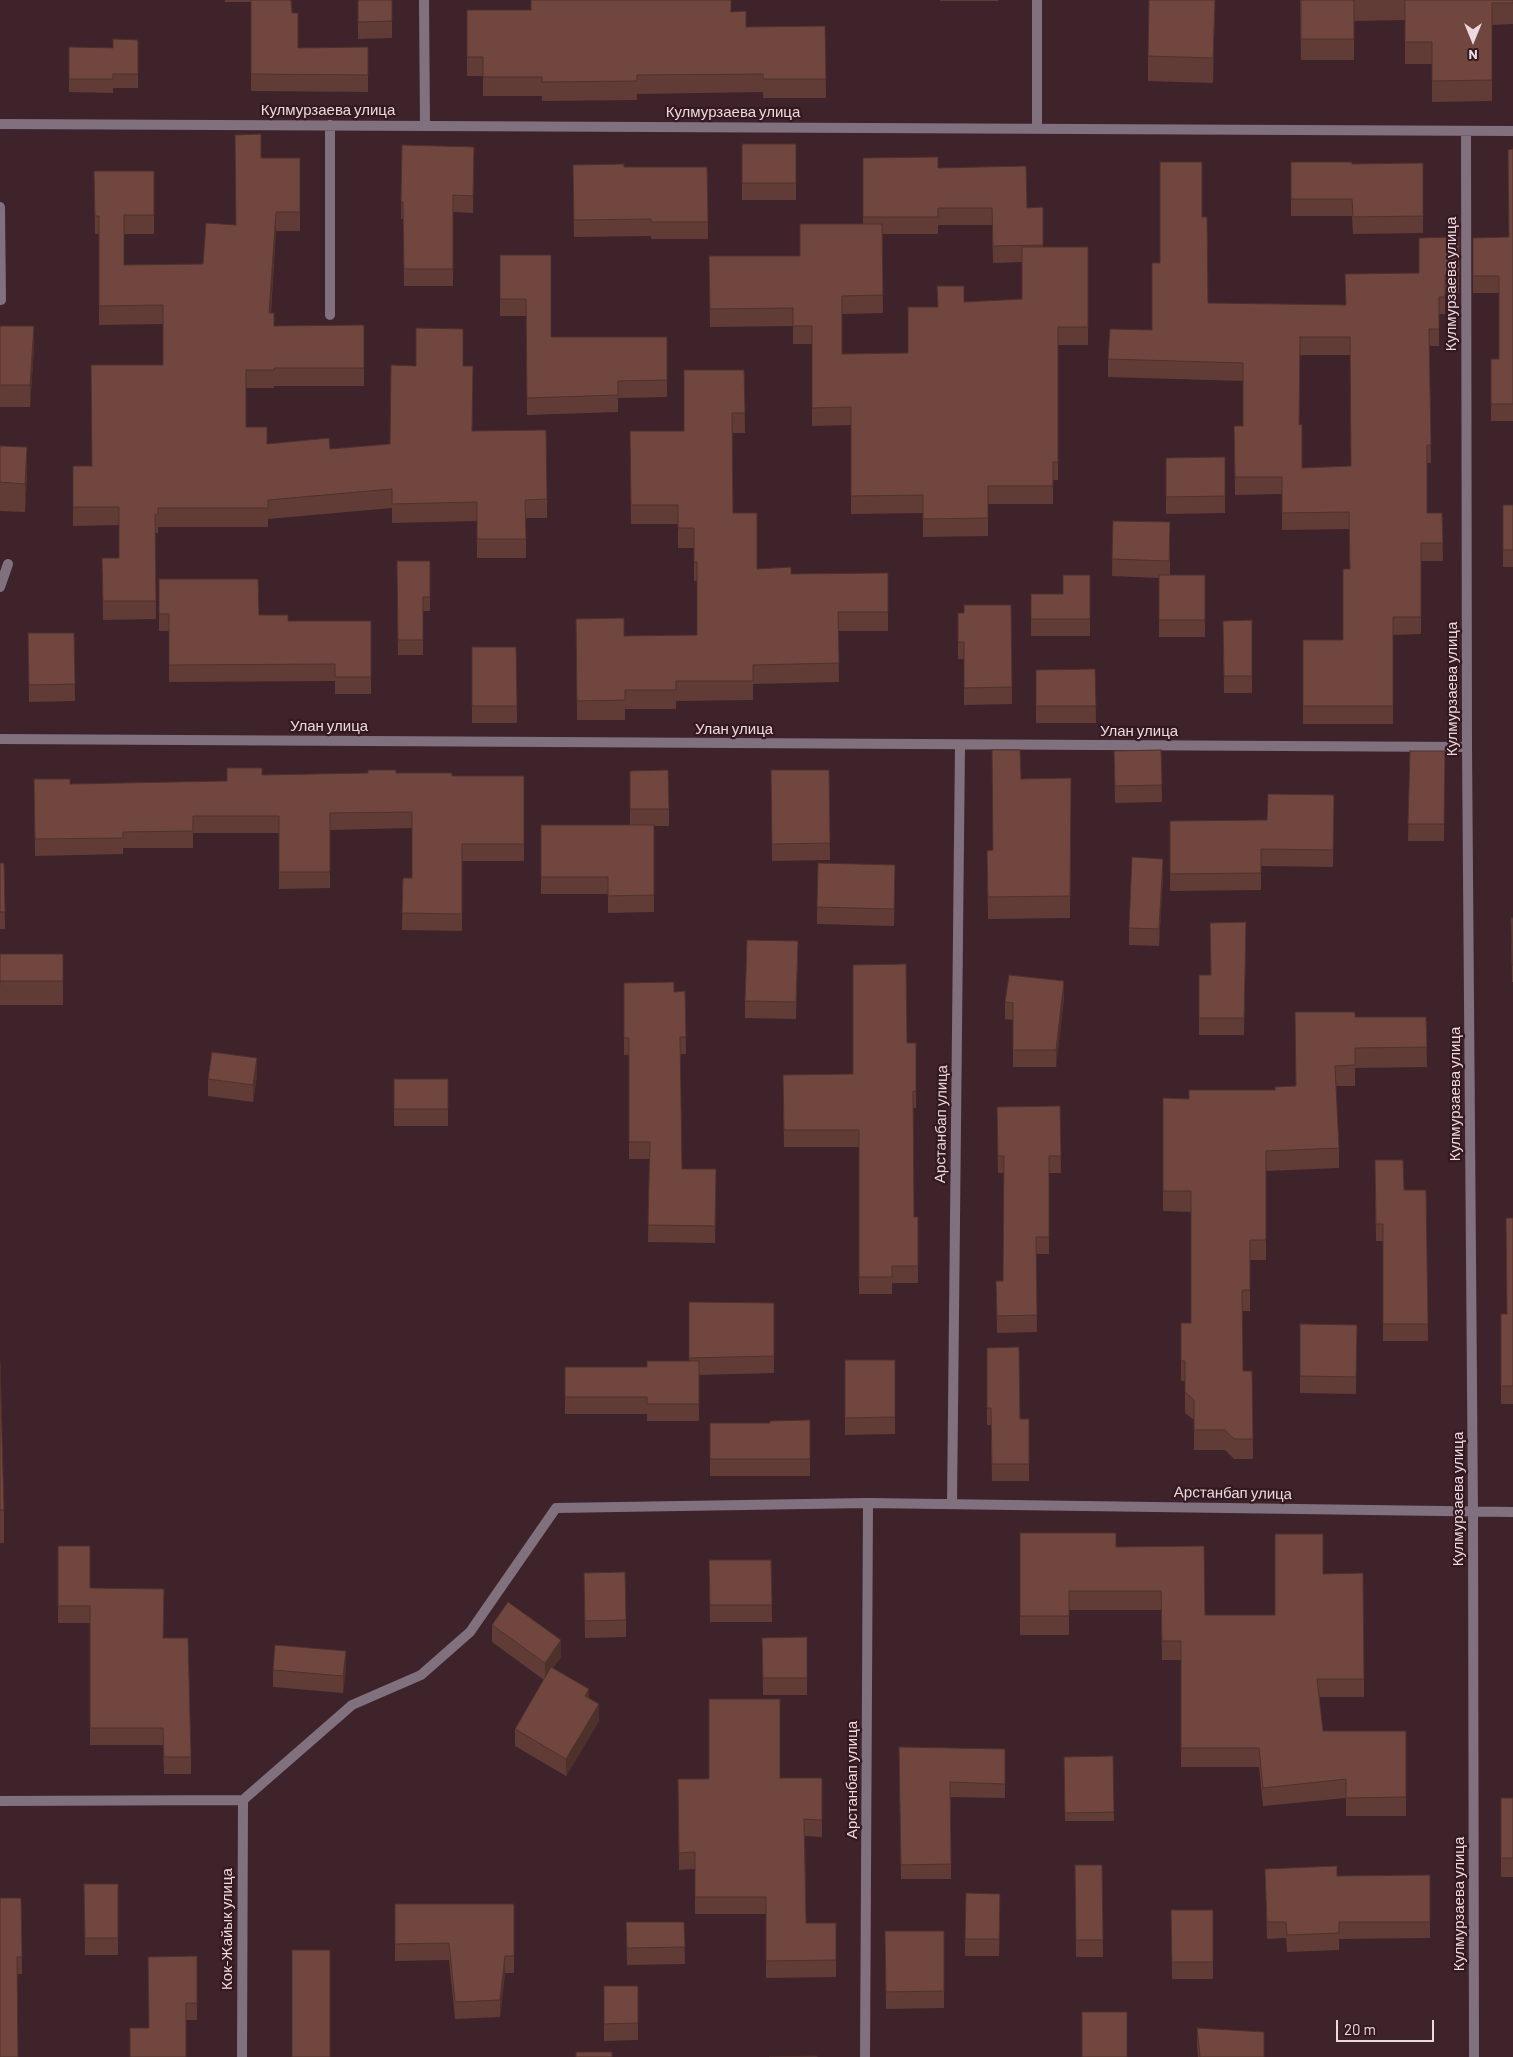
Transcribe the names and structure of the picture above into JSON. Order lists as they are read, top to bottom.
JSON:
{
  "streets": {
    "street": [
      "Кулмурзаева улица",
      "Улан улица",
      "Арстанбап улица",
      "Кок-Жайык улица"
    ]
  },
  "crossings": [
    ["Кулмурзаева улица", "Улан улица"],
    ["Кулмурзаева улица", "Арстанбап улица"],
    ["Улан улица", "Арстанбап улица"],
    ["Арстанбап улица", "Кок-Жайык улица"]
  ],
  "scale_bar": "20 m",
  "north": "bottom"
}
